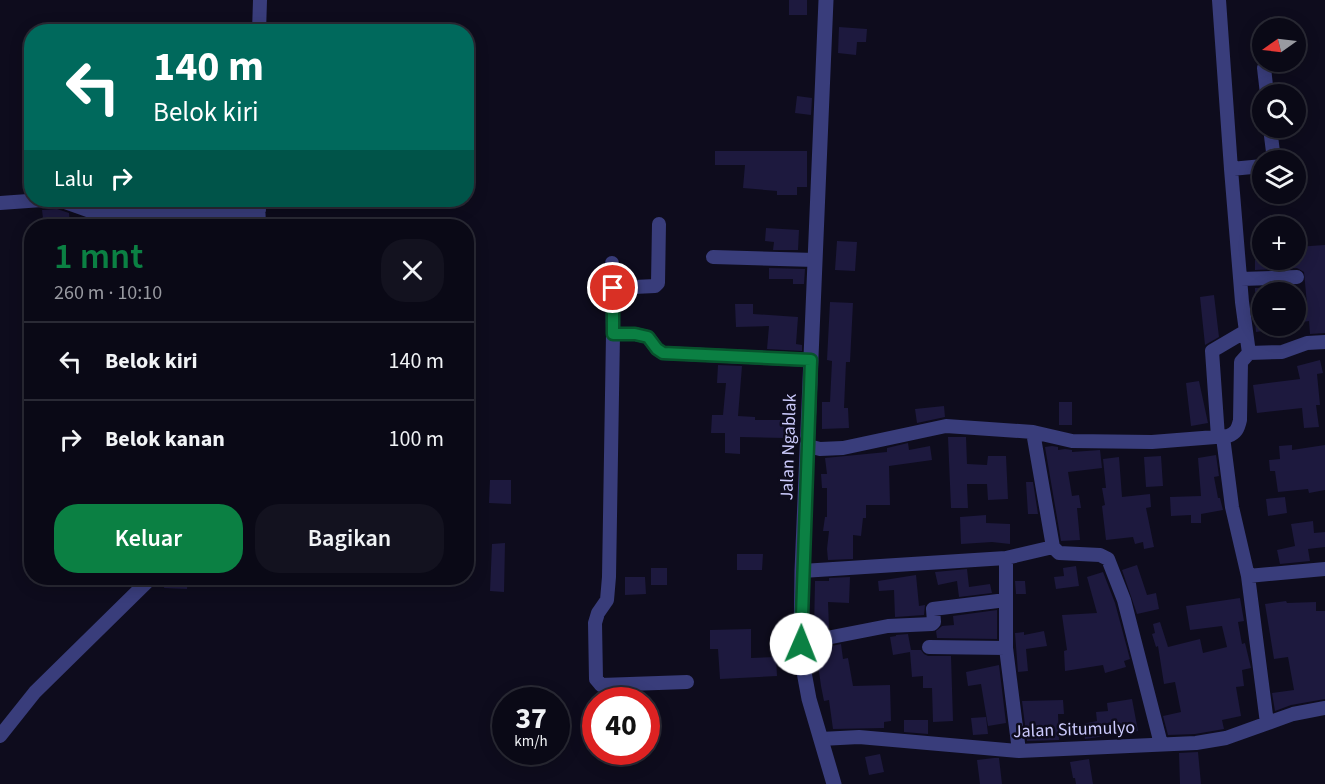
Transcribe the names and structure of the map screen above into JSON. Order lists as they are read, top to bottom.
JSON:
{
  "streets": {
    "street": ["Jalan Ngablak", "Jalan Situmulyo"]
  },
  "crossings": [
    ["Jalan Ngablak", "Jalan Situmulyo"]
  ],
  "north": "left",
  "page": {
    "map_buttons": ["+", "−"],
    "turn": ["140 m", "Belok kiri"],
    "then": "Lalu",
    "heading": ["1 mnt", "260 m · 10:10"],
    "list": [
      {
        "name": "Belok kiri",
        "value": "140 m"
      },
      {
        "name": "Belok kanan",
        "value": "100 m"
      }
    ],
    "buttons": ["Keluar", "Bagikan"],
    "speed": "37 km/h",
    "limit": "40"
  }
}
